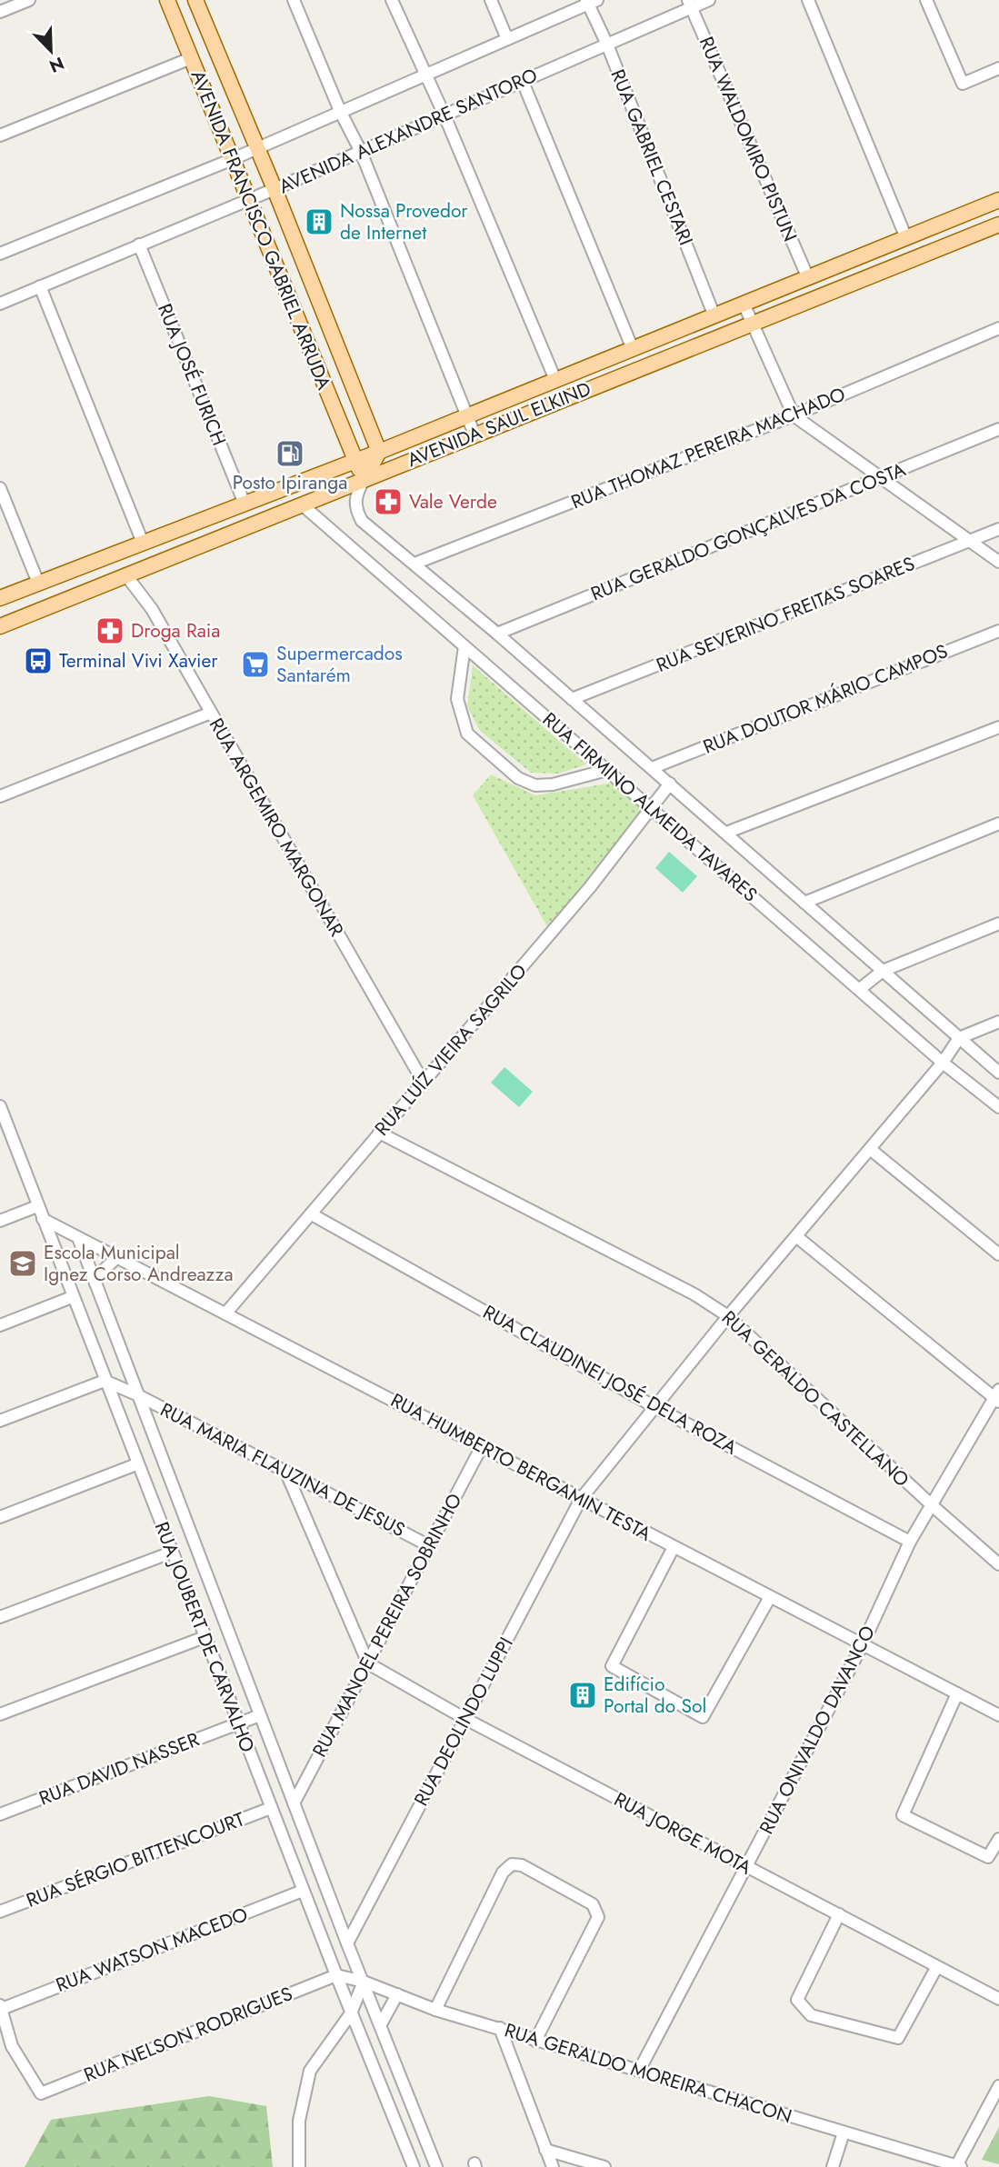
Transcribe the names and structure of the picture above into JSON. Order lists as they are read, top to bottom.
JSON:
{
  "streets": {
    "main road": ["AVENIDA FRANCISCO GABRIEL ARRUDA", "AVENIDA SAUL ELKIND"],
    "street": [
      "AVENIDA ALEXANDRE SANTORO",
      "RUA WALDOMIRO PISTUN",
      "RUA GABRIEL CESTARI",
      "RUA JOSÉ FURICH",
      "RUA THOMAZ PEREIRA MACHADO",
      "RUA GERALDO GONÇALVES DA COSTA",
      "RUA SEVERINO FREITAS SOARES",
      "RUA DOUTOR MÁRIO CAMPOS",
      "RUA FIRMINO ALMEIDA TAVARES",
      "RUA ARGEMIRO MARGONAR",
      "RUA LUÍZ VIEIRA SAGRILO",
      "RUA CLAUDINEI JOSÉ DELA ROZA",
      "RUA GERALDO CASTELLANO",
      "RUA HUMBERTO BERGAMIN TESTA",
      "RUA MARIA FLAUZINA DE JESUS",
      "RUA MANOEL PEREIRA SOBRINHO",
      "RUA JOUBERT DE CARVALHO",
      "RUA DEOLINDO LUPPI",
      "RUA ONIVALDO DAVANCO",
      "RUA DAVID NASSER",
      "RUA JORGE MOTA",
      "RUA SÉRGIO BITTENCOURT",
      "RUA WATSON MACEDO",
      "RUA NELSON RODRIGUES",
      "RUA GERALDO MOREIRA CHACON"
    ]
  },
  "crossings": [
    ["AVENIDA ALEXANDRE SANTORO", "RUA WALDOMIRO PISTUN"],
    ["AVENIDA ALEXANDRE SANTORO", "RUA GABRIEL CESTARI"],
    ["AVENIDA ALEXANDRE SANTORO", "AVENIDA FRANCISCO GABRIEL ARRUDA"],
    ["AVENIDA ALEXANDRE SANTORO", "RUA JOSÉ FURICH"],
    ["RUA WALDOMIRO PISTUN", "AVENIDA SAUL ELKIND"],
    ["RUA GABRIEL CESTARI", "AVENIDA SAUL ELKIND"],
    ["AVENIDA FRANCISCO GABRIEL ARRUDA", "AVENIDA SAUL ELKIND"],
    ["AVENIDA FRANCISCO GABRIEL ARRUDA", "RUA FIRMINO ALMEIDA TAVARES"],
    ["RUA JOSÉ FURICH", "AVENIDA SAUL ELKIND"],
    ["AVENIDA SAUL ELKIND", "RUA FIRMINO ALMEIDA TAVARES"],
    ["AVENIDA SAUL ELKIND", "RUA ARGEMIRO MARGONAR"],
    ["RUA THOMAZ PEREIRA MACHADO", "RUA FIRMINO ALMEIDA TAVARES"],
    ["RUA GERALDO GONÇALVES DA COSTA", "RUA FIRMINO ALMEIDA TAVARES"],
    ["RUA SEVERINO FREITAS SOARES", "RUA FIRMINO ALMEIDA TAVARES"],
    ["RUA DOUTOR MÁRIO CAMPOS", "RUA FIRMINO ALMEIDA TAVARES"],
    ["RUA FIRMINO ALMEIDA TAVARES", "RUA LUÍZ VIEIRA SAGRILO"],
    ["RUA FIRMINO ALMEIDA TAVARES", "RUA DEOLINDO LUPPI"],
    ["RUA ARGEMIRO MARGONAR", "RUA LUÍZ VIEIRA SAGRILO"],
    ["RUA LUÍZ VIEIRA SAGRILO", "RUA CLAUDINEI JOSÉ DELA ROZA"],
    ["RUA LUÍZ VIEIRA SAGRILO", "RUA GERALDO CASTELLANO"],
    ["RUA LUÍZ VIEIRA SAGRILO", "RUA HUMBERTO BERGAMIN TESTA"],
    ["RUA CLAUDINEI JOSÉ DELA ROZA", "RUA DEOLINDO LUPPI"],
    ["RUA CLAUDINEI JOSÉ DELA ROZA", "RUA ONIVALDO DAVANCO"],
    ["RUA GERALDO CASTELLANO", "RUA DEOLINDO LUPPI"],
    ["RUA GERALDO CASTELLANO", "RUA ONIVALDO DAVANCO"],
    ["RUA HUMBERTO BERGAMIN TESTA", "RUA MANOEL PEREIRA SOBRINHO"],
    ["RUA HUMBERTO BERGAMIN TESTA", "RUA JOUBERT DE CARVALHO"],
    ["RUA HUMBERTO BERGAMIN TESTA", "RUA DEOLINDO LUPPI"],
    ["RUA HUMBERTO BERGAMIN TESTA", "RUA ONIVALDO DAVANCO"],
    ["RUA MARIA FLAUZINA DE JESUS", "RUA MANOEL PEREIRA SOBRINHO"],
    ["RUA MARIA FLAUZINA DE JESUS", "RUA JOUBERT DE CARVALHO"],
    ["RUA MANOEL PEREIRA SOBRINHO", "RUA JOUBERT DE CARVALHO"],
    ["RUA MANOEL PEREIRA SOBRINHO", "RUA JORGE MOTA"],
    ["RUA JOUBERT DE CARVALHO", "RUA DEOLINDO LUPPI"],
    ["RUA JOUBERT DE CARVALHO", "RUA DAVID NASSER"],
    ["RUA JOUBERT DE CARVALHO", "RUA SÉRGIO BITTENCOURT"],
    ["RUA JOUBERT DE CARVALHO", "RUA WATSON MACEDO"],
    ["RUA JOUBERT DE CARVALHO", "RUA NELSON RODRIGUES"],
    ["RUA JOUBERT DE CARVALHO", "RUA GERALDO MOREIRA CHACON"],
    ["RUA DEOLINDO LUPPI", "RUA JORGE MOTA"],
    ["RUA ONIVALDO DAVANCO", "RUA JORGE MOTA"],
    ["RUA ONIVALDO DAVANCO", "RUA GERALDO MOREIRA CHACON"],
    ["RUA NELSON RODRIGUES", "RUA GERALDO MOREIRA CHACON"]
  ],
  "places": {
    "building": ["Nossa Provedor de Internet", "Edifício Portal do Sol"],
    "fuel station": ["Posto Ipiranga"],
    "pharmacy": ["Vale Verde", "Droga Raia"],
    "bus stop": ["Terminal Vivi Xavier"],
    "supermarket": ["Supermercados Santarém"],
    "school or university": ["Escola Municipal Ignez Corso Andreazza"]
  },
  "north": "bottom right"
}
